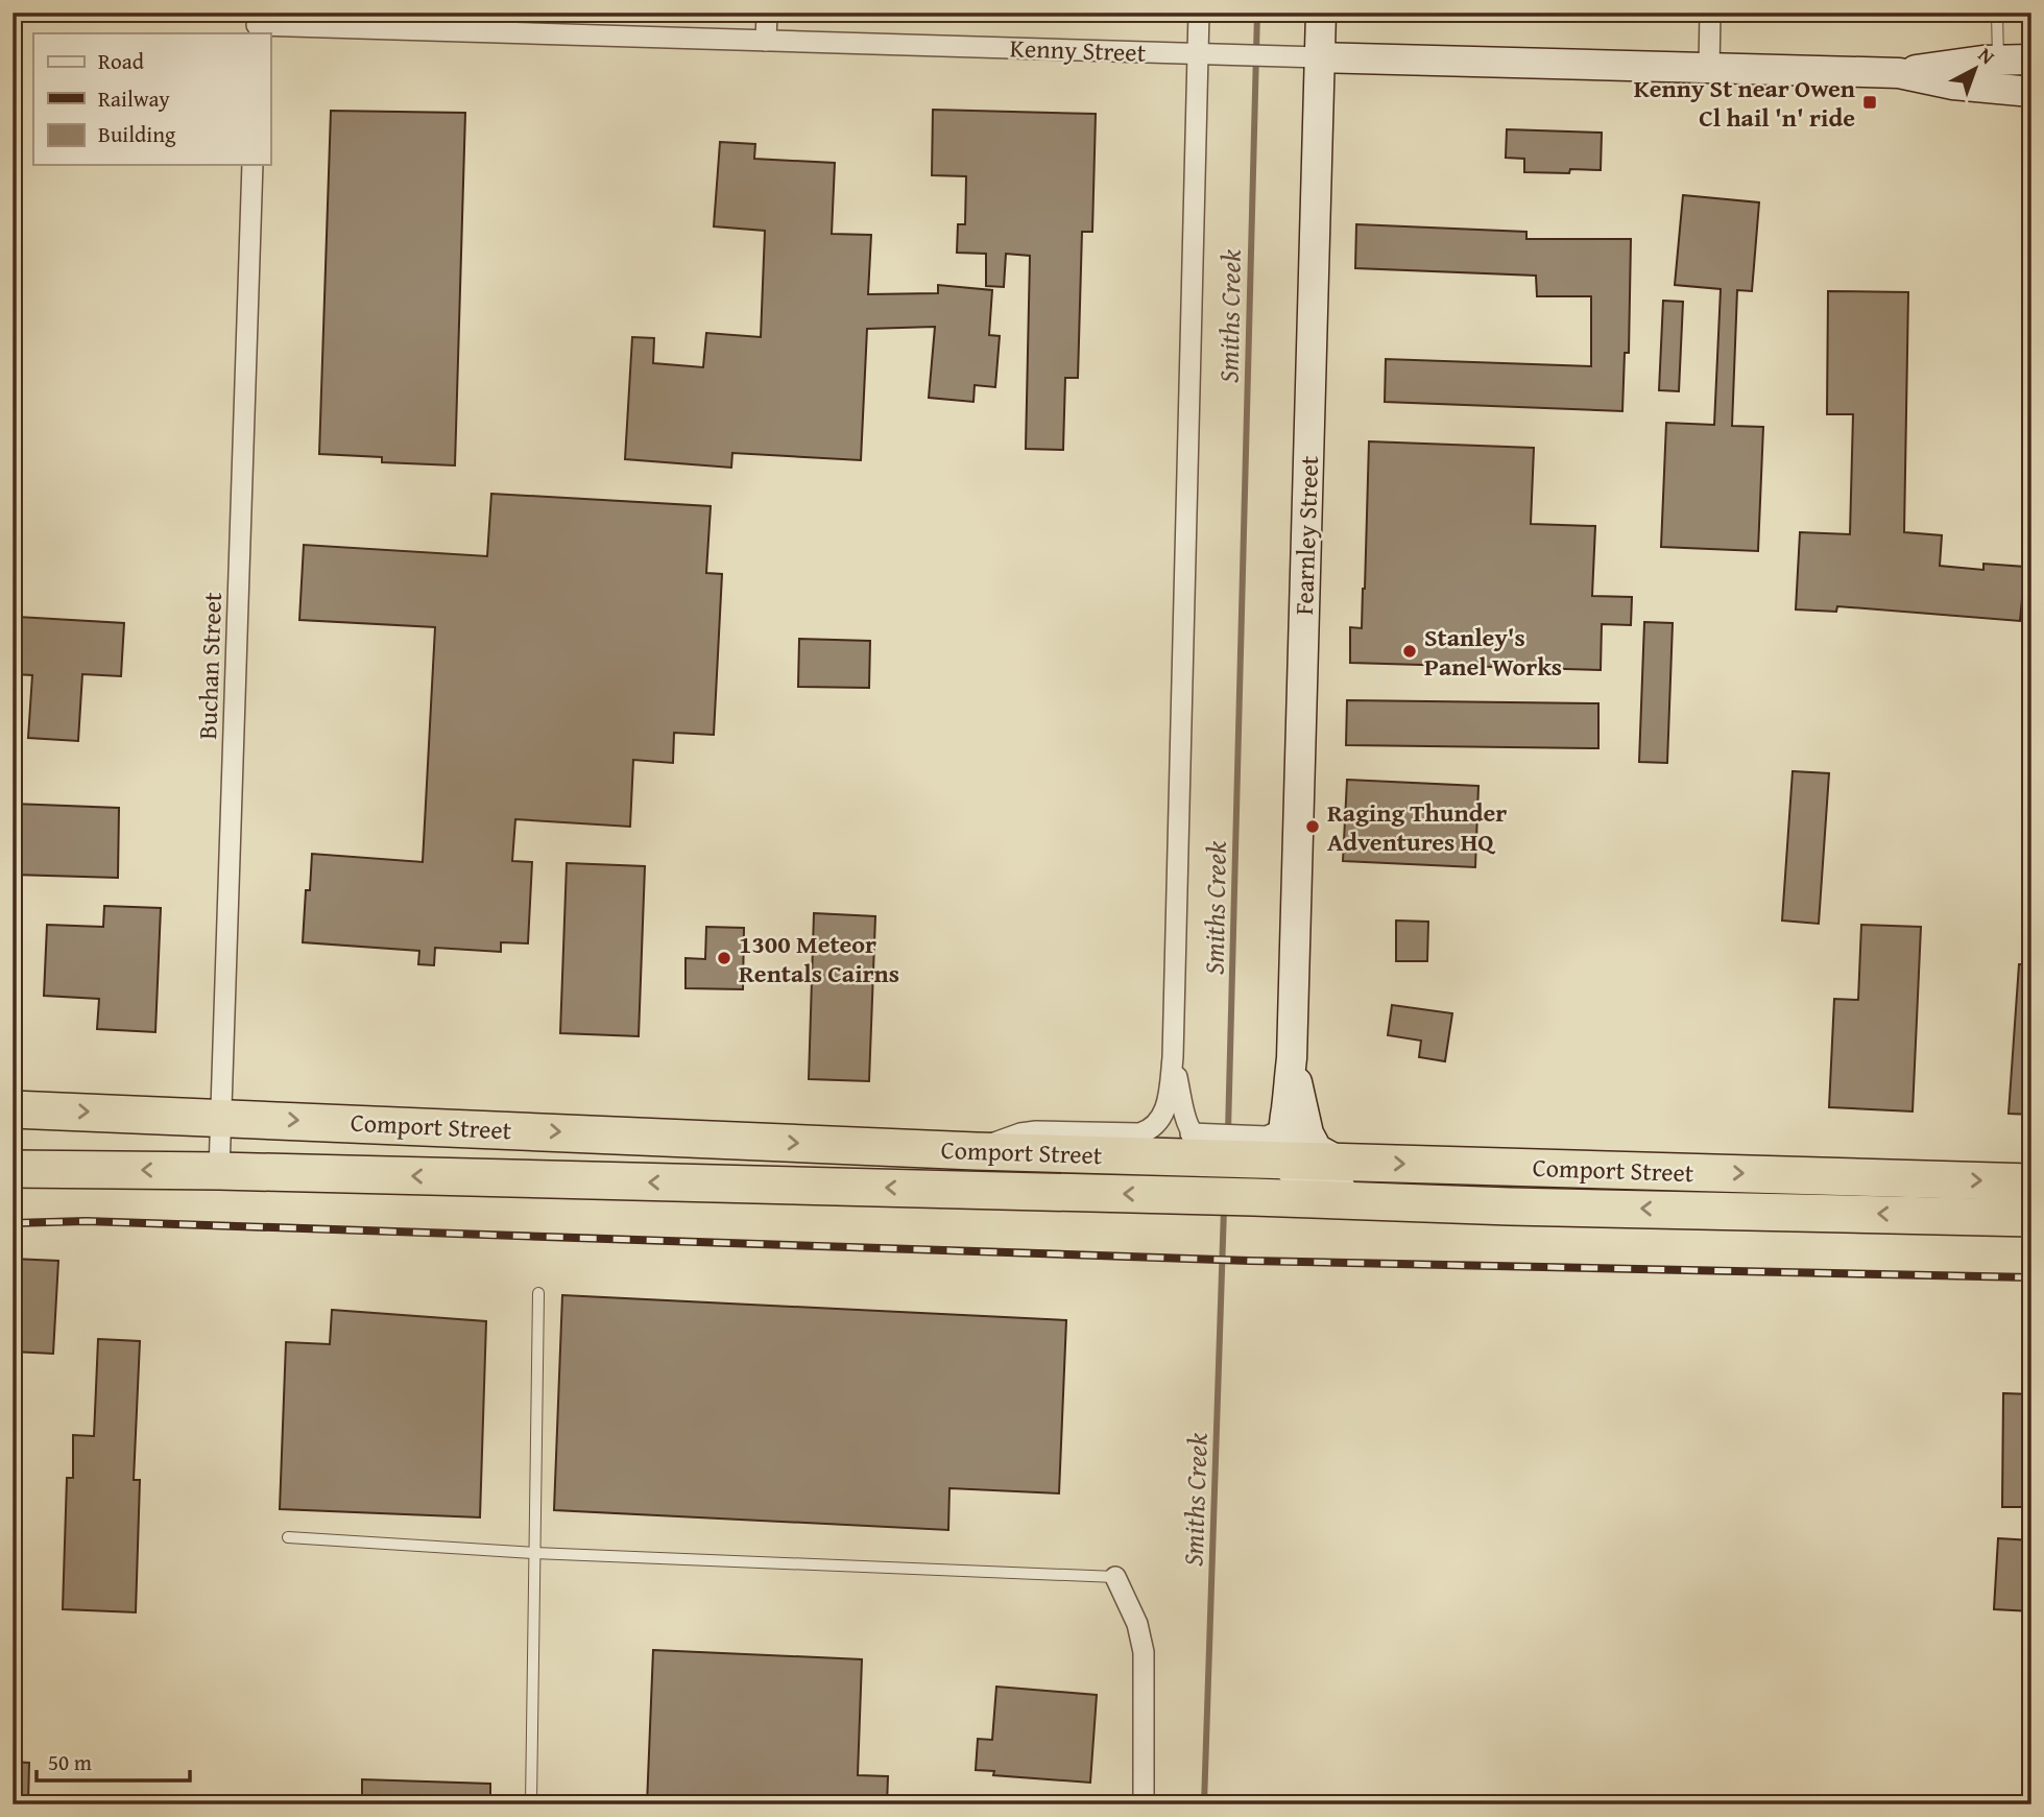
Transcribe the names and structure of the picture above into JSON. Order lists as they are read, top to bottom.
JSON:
{
  "streets": {
    "highway": ["Comport Street"],
    "street": ["Kenny Street", "Fearnley Street", "Buchan Street"]
  },
  "crossings": [
    ["Kenny Street", "Fearnley Street"],
    ["Fearnley Street", "Comport Street"],
    ["Buchan Street", "Comport Street"]
  ],
  "water": ["Smiths Creek"],
  "places": {
    "transit": ["Kenny St near Owen Cl hail 'n' ride"],
    "other": ["Stanley's Panel Works", "Raging Thunder Adventures HQ", "1300 Meteor Rentals Cairns"]
  },
  "legend": ["Road", "Railway", "Building"],
  "scale_bar": "50 m",
  "north": "top right"
}
